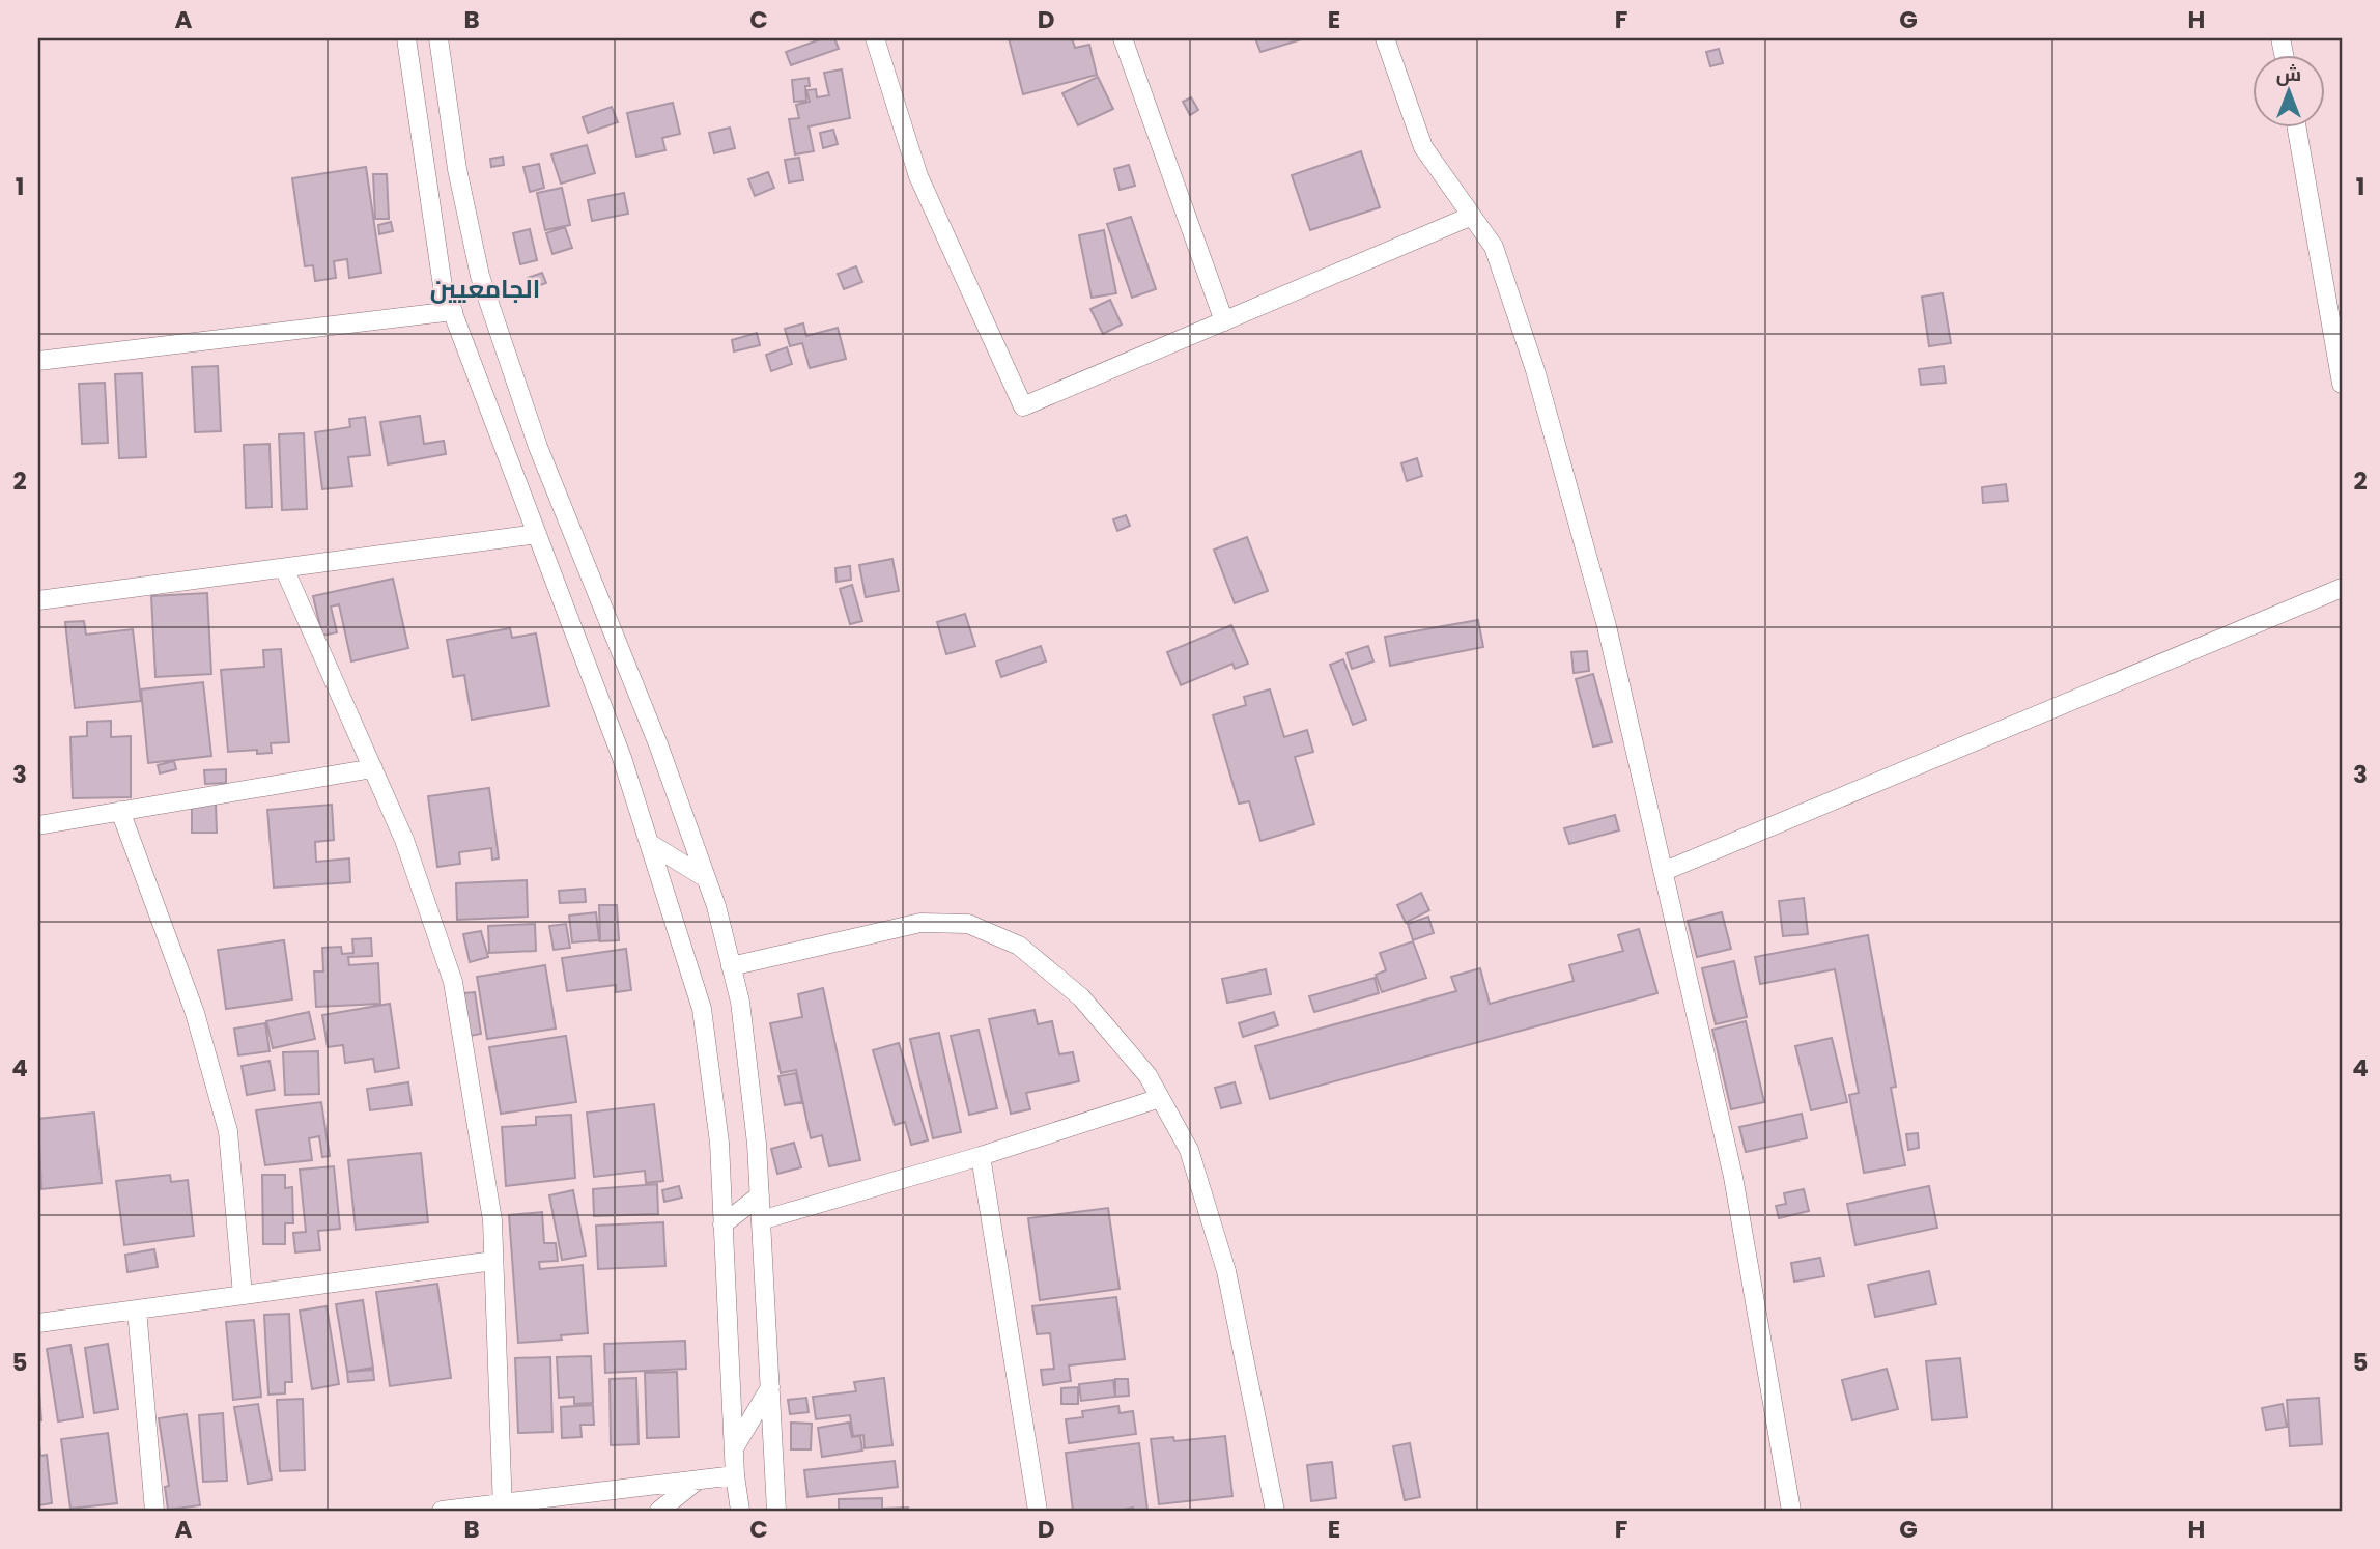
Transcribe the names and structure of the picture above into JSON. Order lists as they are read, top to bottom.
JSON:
{
  "districts": ["الجامعيين"],
  "north": "top",
  "grid": {
    "columns": [
      "A",
      "B",
      "C",
      "D",
      "E",
      "F",
      "G",
      "H"
    ],
    "rows": [
      "1",
      "2",
      "3",
      "4",
      "5"
    ]
  }
}
